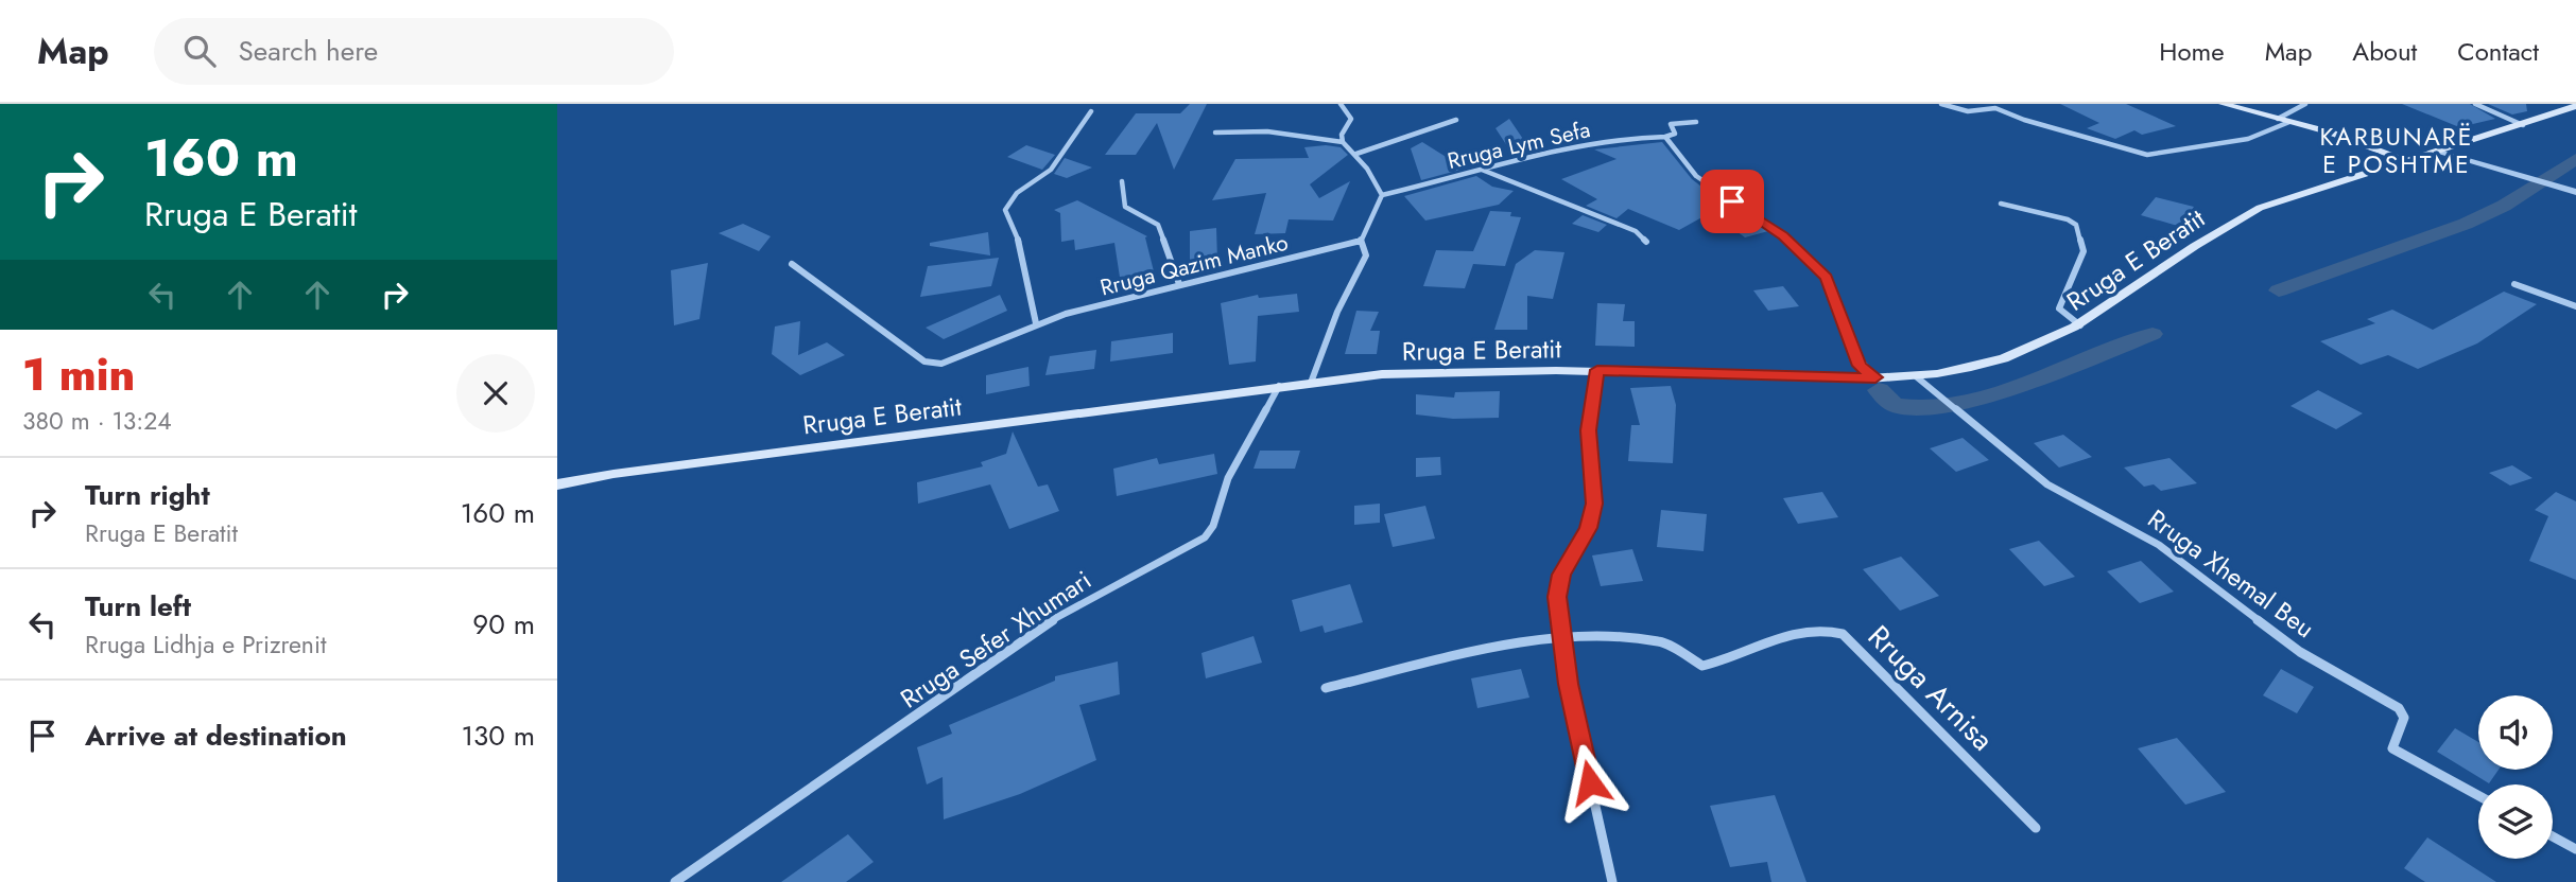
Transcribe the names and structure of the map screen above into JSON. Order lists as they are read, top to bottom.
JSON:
{
  "streets": {
    "main road": ["Rruga E Beratit"],
    "street": [
      "Rruga Lym Sefa",
      "Rruga Qazim Manko",
      "Rruga Xhemal Beu",
      "Rruga Sefer Xhumari",
      "Rruga Arnisa"
    ]
  },
  "crossings": [
    ["Rruga E Beratit", "Rruga Xhemal Beu"],
    ["Rruga E Beratit", "Rruga Sefer Xhumari"]
  ],
  "districts": ["KARBUNARË E POSHTME"],
  "page": {
    "header": "Map",
    "search": "Search here",
    "nav": [
      "Home",
      "Map",
      "About",
      "Contact"
    ],
    "turn": ["160 m", "Rruga E Beratit"],
    "heading": ["1 min", "380 m · 13:24"],
    "list": [
      {
        "name": "Turn right",
        "note": "Rruga E Beratit",
        "value": "160 m"
      },
      {
        "name": "Turn left",
        "note": "Rruga Lidhja e Prizrenit",
        "value": "90 m"
      },
      {
        "name": "Arrive at destination",
        "value": "130 m"
      }
    ]
  }
}
